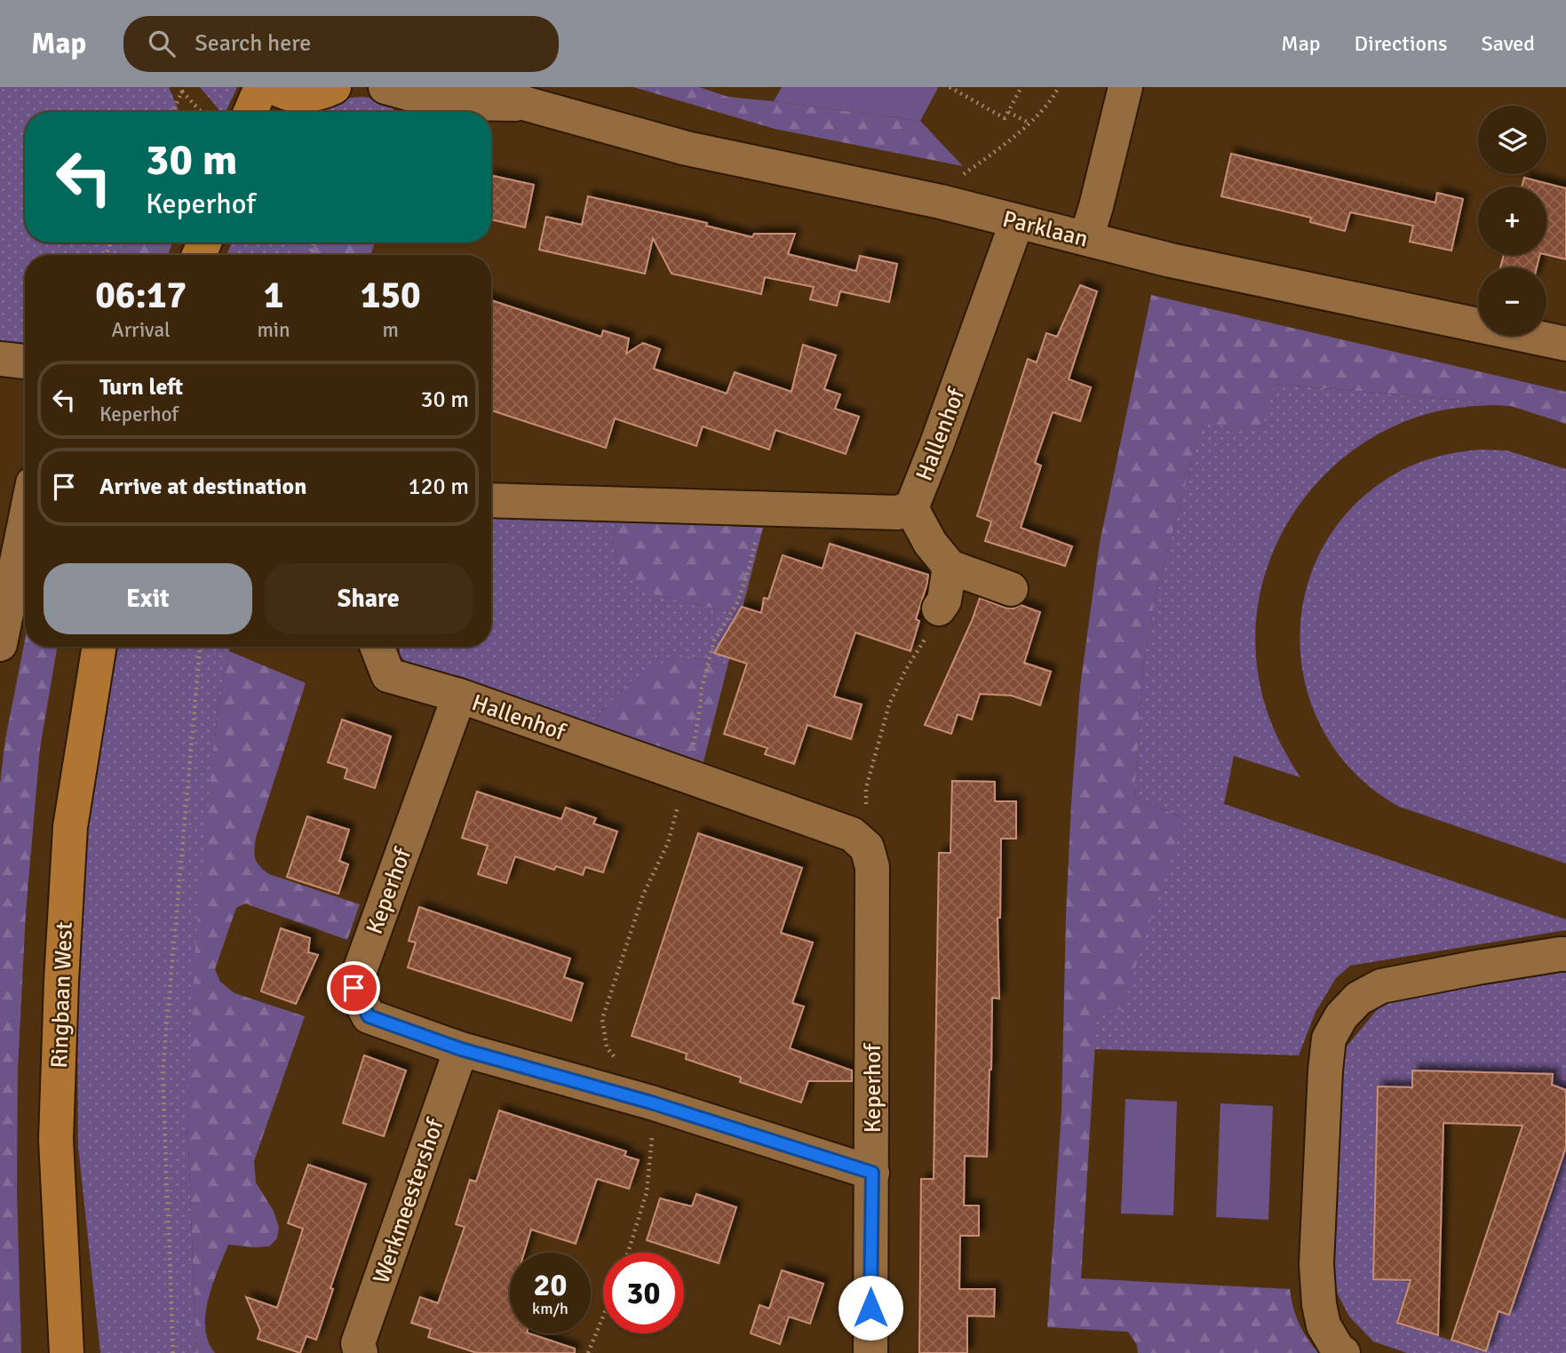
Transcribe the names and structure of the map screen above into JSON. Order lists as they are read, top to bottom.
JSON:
{
  "streets": {
    "main road": ["Ringbaan West"],
    "street": [
      "Parklaan",
      "Hallenhof",
      "Keperhof",
      "Werkmeestershof"
    ]
  },
  "crossings": [
    ["Parklaan", "Hallenhof"],
    ["Hallenhof", "Keperhof"],
    ["Keperhof", "Werkmeestershof"]
  ],
  "page": {
    "header": "Map",
    "search": "Search here",
    "nav": ["Map", "Directions", "Saved"],
    "map_buttons": ["+", "−"],
    "turn": ["30 m", "Keperhof"],
    "eta": [
      "06:17",
      "Arrival",
      "1",
      "min",
      "150",
      "m"
    ],
    "list": [
      {
        "name": "Turn left",
        "note": "Keperhof",
        "value": "30 m"
      },
      {
        "name": "Arrive at destination",
        "value": "120 m"
      }
    ],
    "buttons": ["Exit", "Share"],
    "speed": "20 km/h",
    "limit": "30"
  }
}
